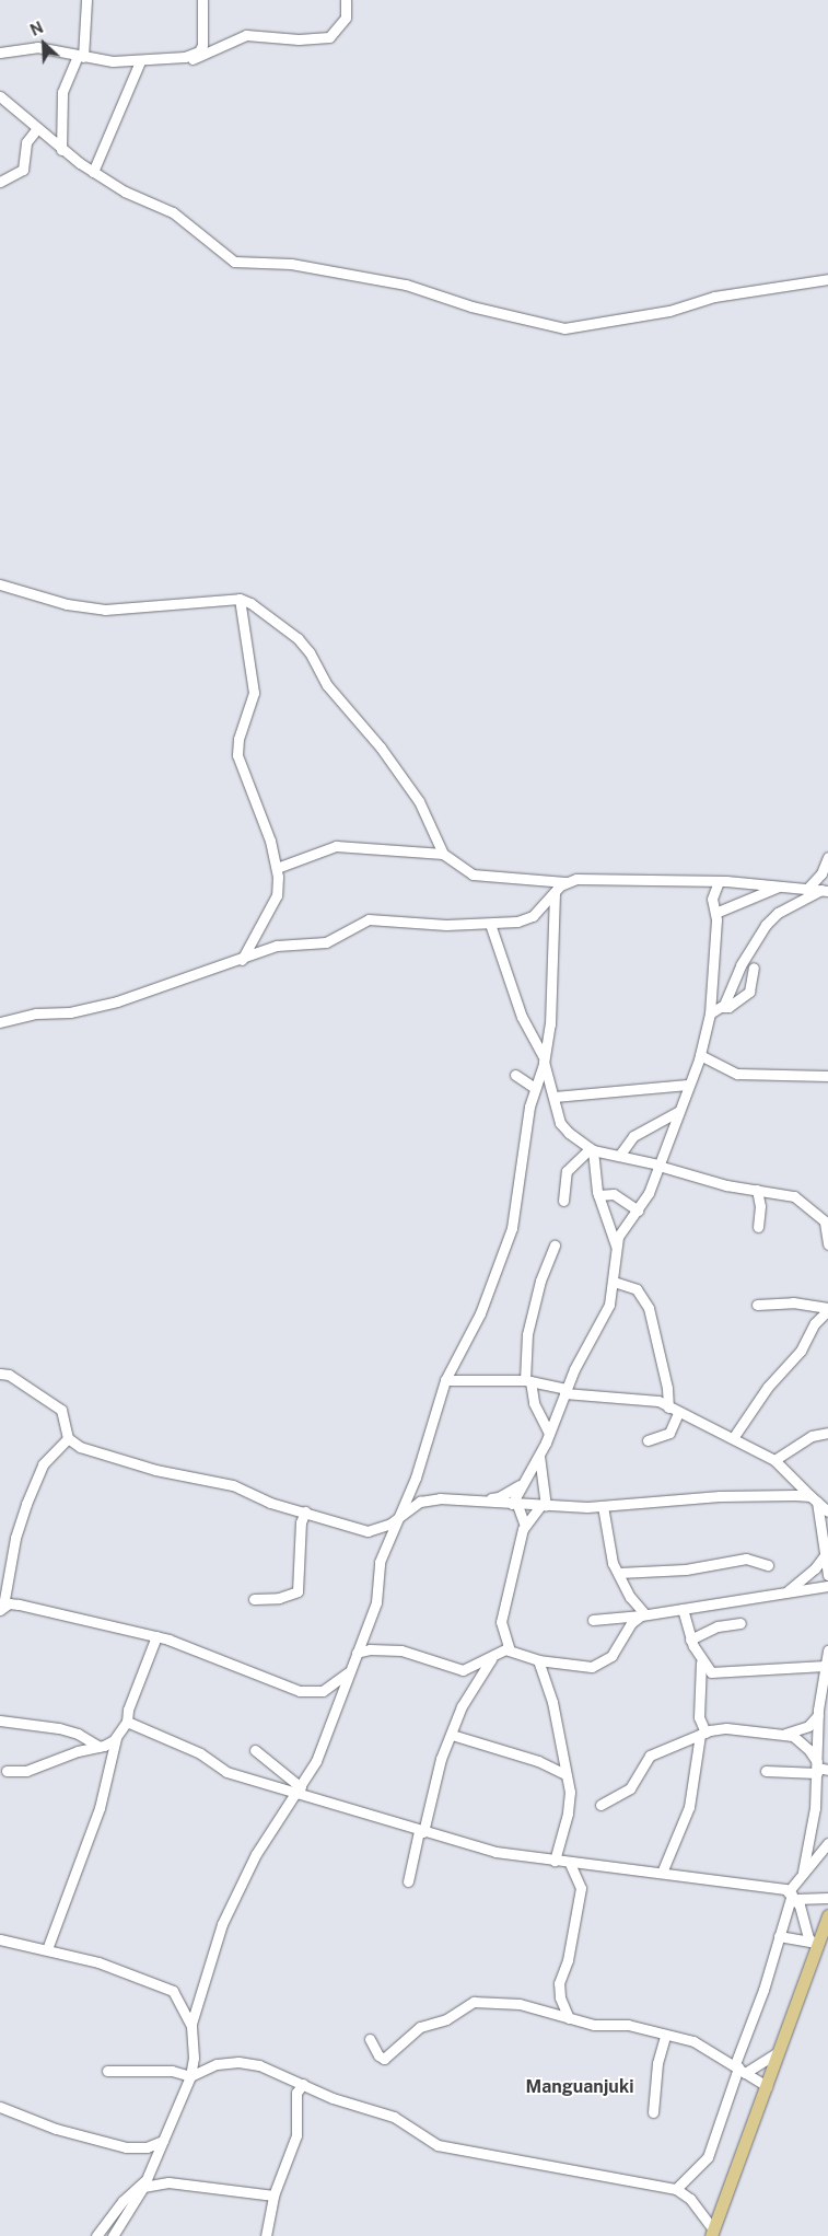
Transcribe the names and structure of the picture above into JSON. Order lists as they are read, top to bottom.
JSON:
{
  "districts": ["Manguanjuki"],
  "north": "top left"
}
